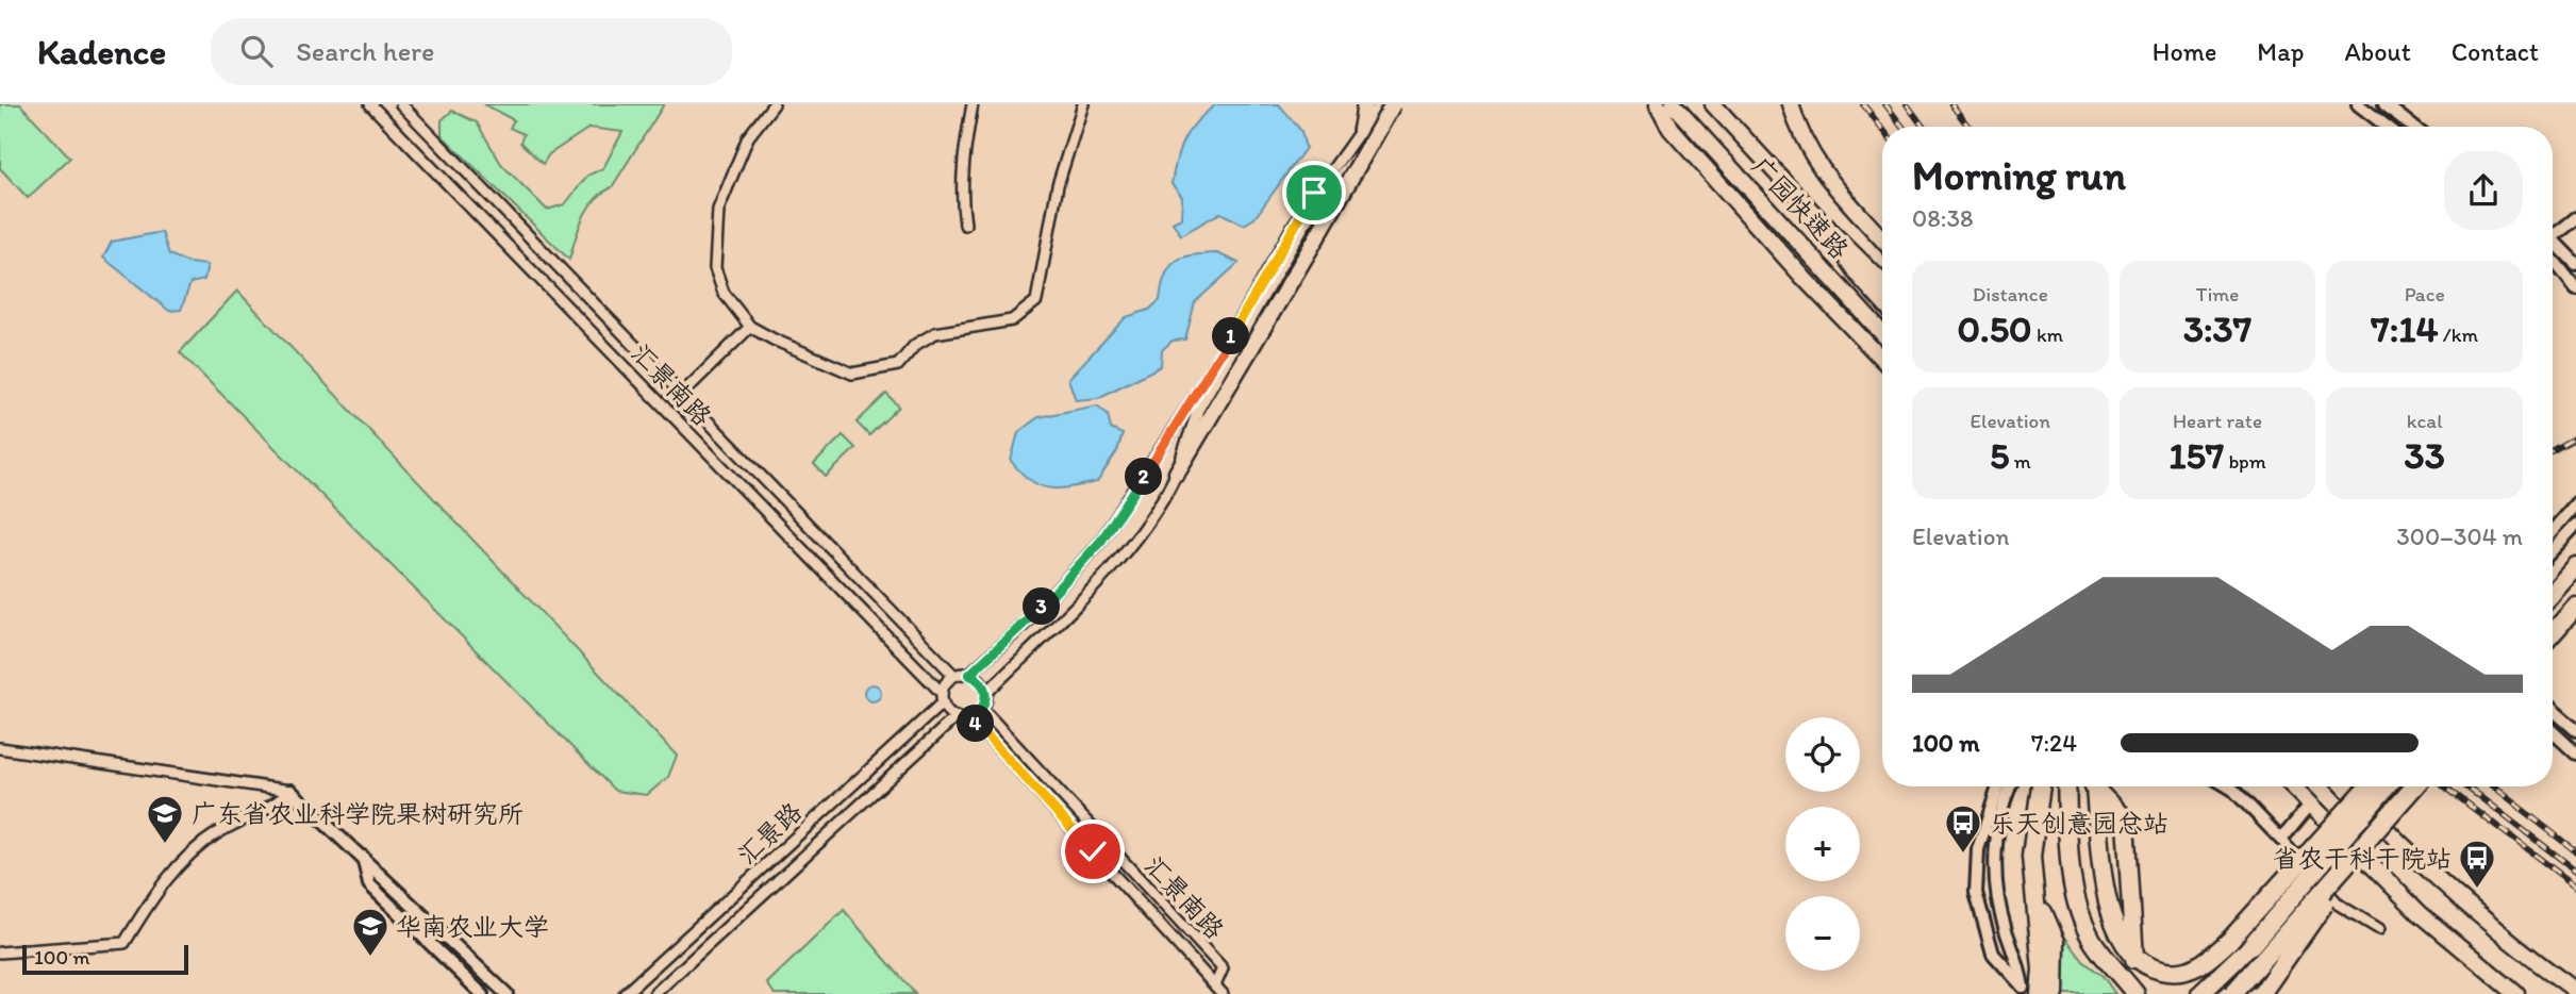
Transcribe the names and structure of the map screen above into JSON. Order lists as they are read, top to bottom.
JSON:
{
  "streets": {
    "highway": ["广园快速路"],
    "street": ["汇景南路", "汇景路"]
  },
  "crossings": [
    ["汇景南路", "汇景路"]
  ],
  "places": {
    "school or university": ["广东省农业科学院果树研究所", "华南农业大学"],
    "bus stop": ["乐天创意园总站", "省农干科干院站"]
  },
  "scale_bar": "100 m",
  "page": {
    "header": "Kadence",
    "search": "Search here",
    "nav": [
      "Home",
      "Map",
      "About",
      "Contact"
    ],
    "heading": ["Morning run", "08:38"],
    "stats": [
      ["Distance", "0.50 km"],
      ["Time", "3:37"],
      ["Pace", "7:14 /km"],
      ["Elevation", "5 m"],
      ["Heart rate", "157 bpm"],
      ["kcal", "33"]
    ],
    "pins": [
      "1",
      "2",
      "3",
      "4"
    ],
    "chart": ["Elevation", "300–304 m"],
    "list": [
      {
        "name": "100 m",
        "note": "7:24"
      }
    ],
    "map_buttons": ["+", "−"],
    "scale": "100 m"
  }
}
